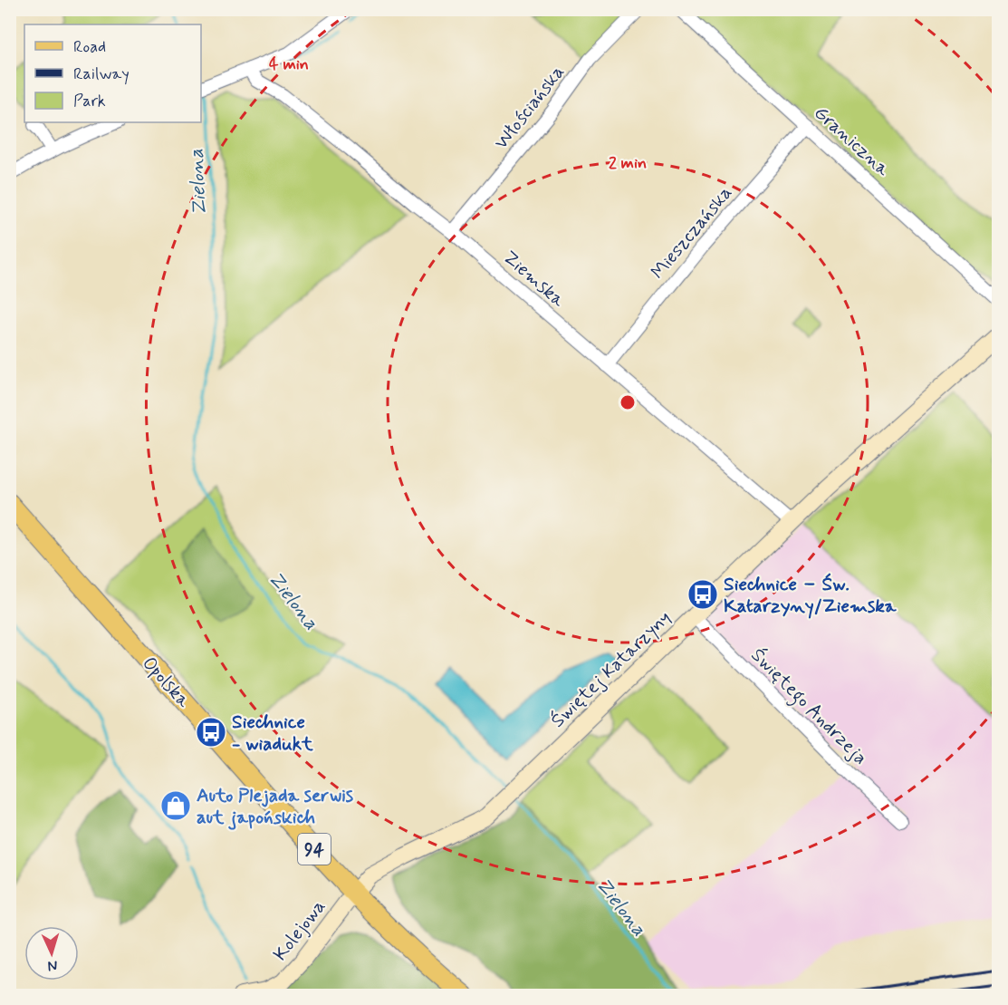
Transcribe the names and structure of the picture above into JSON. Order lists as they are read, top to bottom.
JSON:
{
  "streets": {
    "main road": ["Opolska", "94"],
    "street": [
      "Włościańska",
      "Graniczna",
      "Mieszczańska",
      "Ziemska",
      "Świętej Katarzyny",
      "Świętego Andrzeja",
      "Kolejowa"
    ]
  },
  "crossings": [
    ["Włościańska", "Ziemska"],
    ["Graniczna", "Mieszczańska"],
    ["Mieszczańska", "Ziemska"],
    ["Ziemska", "Świętej Katarzyny"],
    ["Świętej Katarzyny", "Opolska"],
    ["Świętej Katarzyny", "Świętego Andrzeja"],
    ["Świętej Katarzyny", "Kolejowa"],
    ["Opolska", "Kolejowa"]
  ],
  "water": ["Zielona"],
  "places": {
    "bus stop": ["Siechnice – Św. Katarzyny/Ziemska", "Siechnice - wiadukt"],
    "shop": ["Auto Plejada serwis aut japońskich"]
  },
  "legend": ["Road", "Railway", "Park"],
  "north": "bottom",
  "rings": ["4 min", "2 min"]
}
